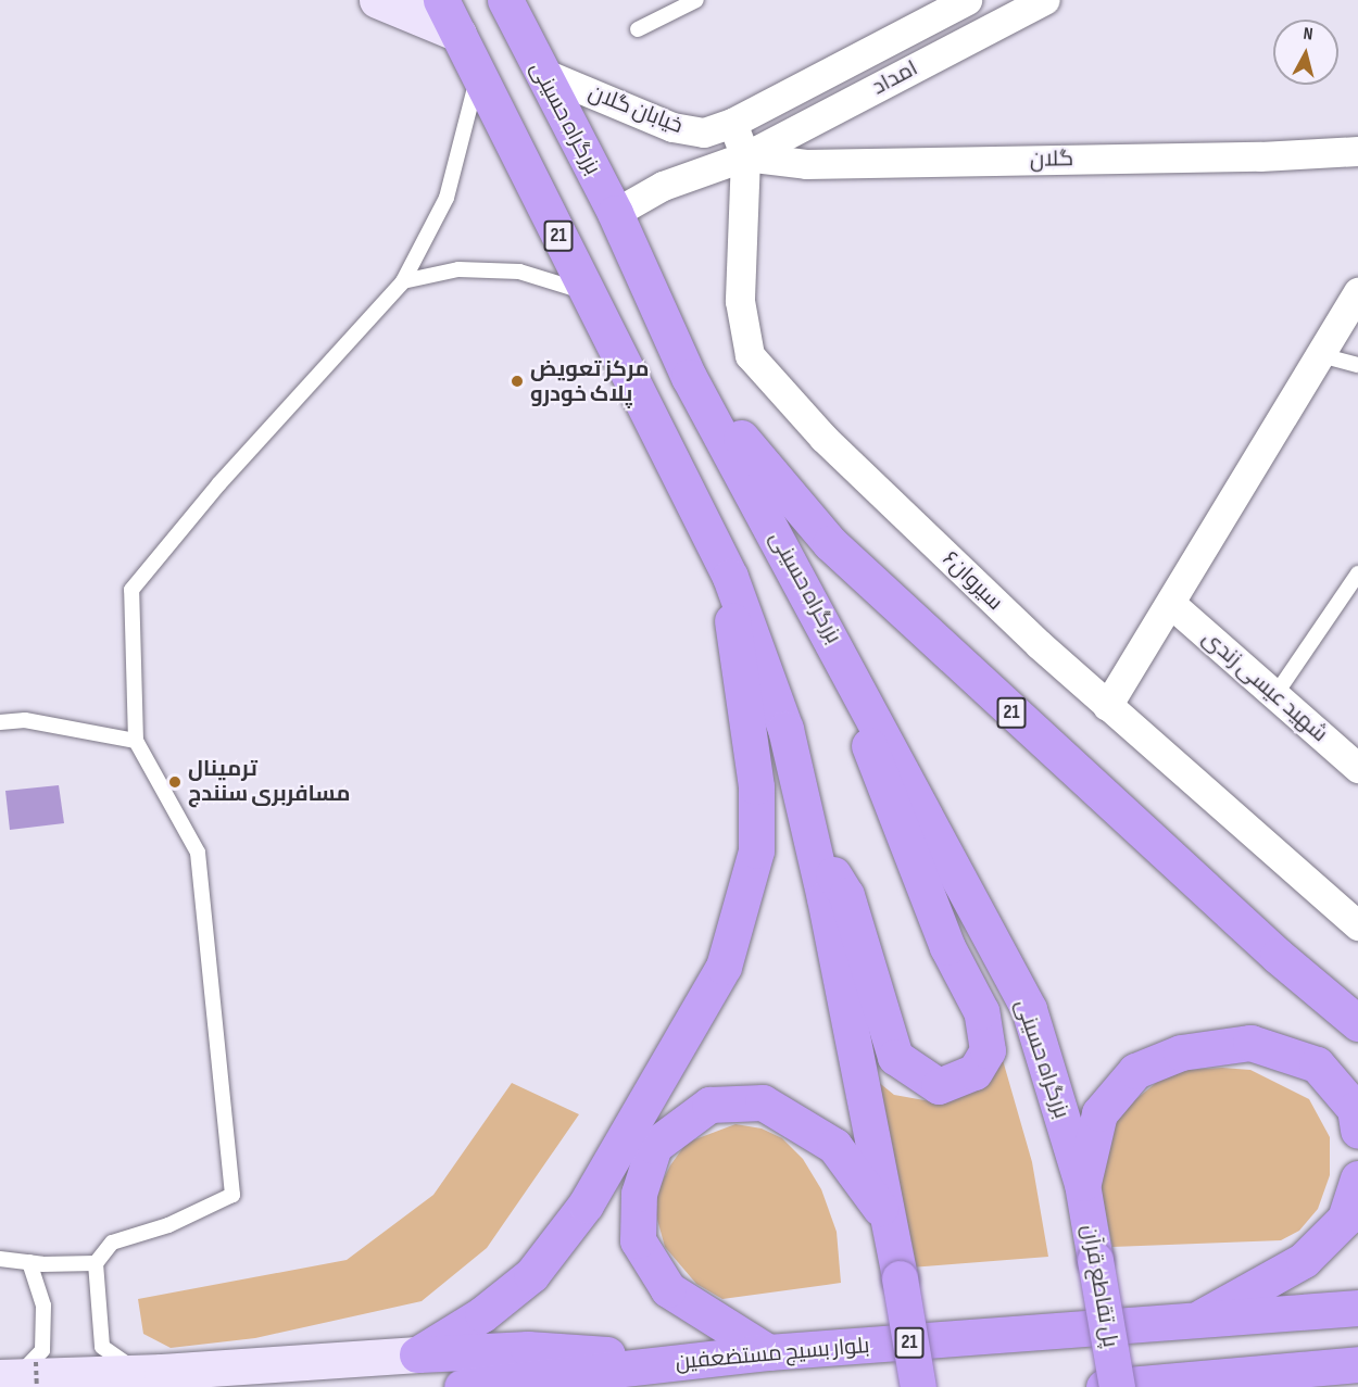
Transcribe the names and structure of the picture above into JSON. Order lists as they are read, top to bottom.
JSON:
{
  "streets": {
    "highway": [
      "بزرگراه حسینی",
      "21",
      "پل تقاطع قرآن",
      "بلوار بسیج مستضعفین"
    ],
    "street": [
      "امداد",
      "خیابان گلان",
      "گلان",
      "سیروان۶",
      "شهید عیسی زندی"
    ]
  },
  "crossings": [
    ["امداد", "خیابان گلان"],
    ["امداد", "گلان"],
    ["امداد", "سیروان۶"],
    ["خیابان گلان", "بزرگراه حسینی"],
    ["بزرگراه حسینی", "21"],
    ["بزرگراه حسینی", "پل تقاطع قرآن"],
    ["گلان", "سیروان۶"]
  ],
  "places": ["مرکز تعویض پلاک خودرو", "ترمینال مسافربری سنندج"],
  "north": "top"
}
